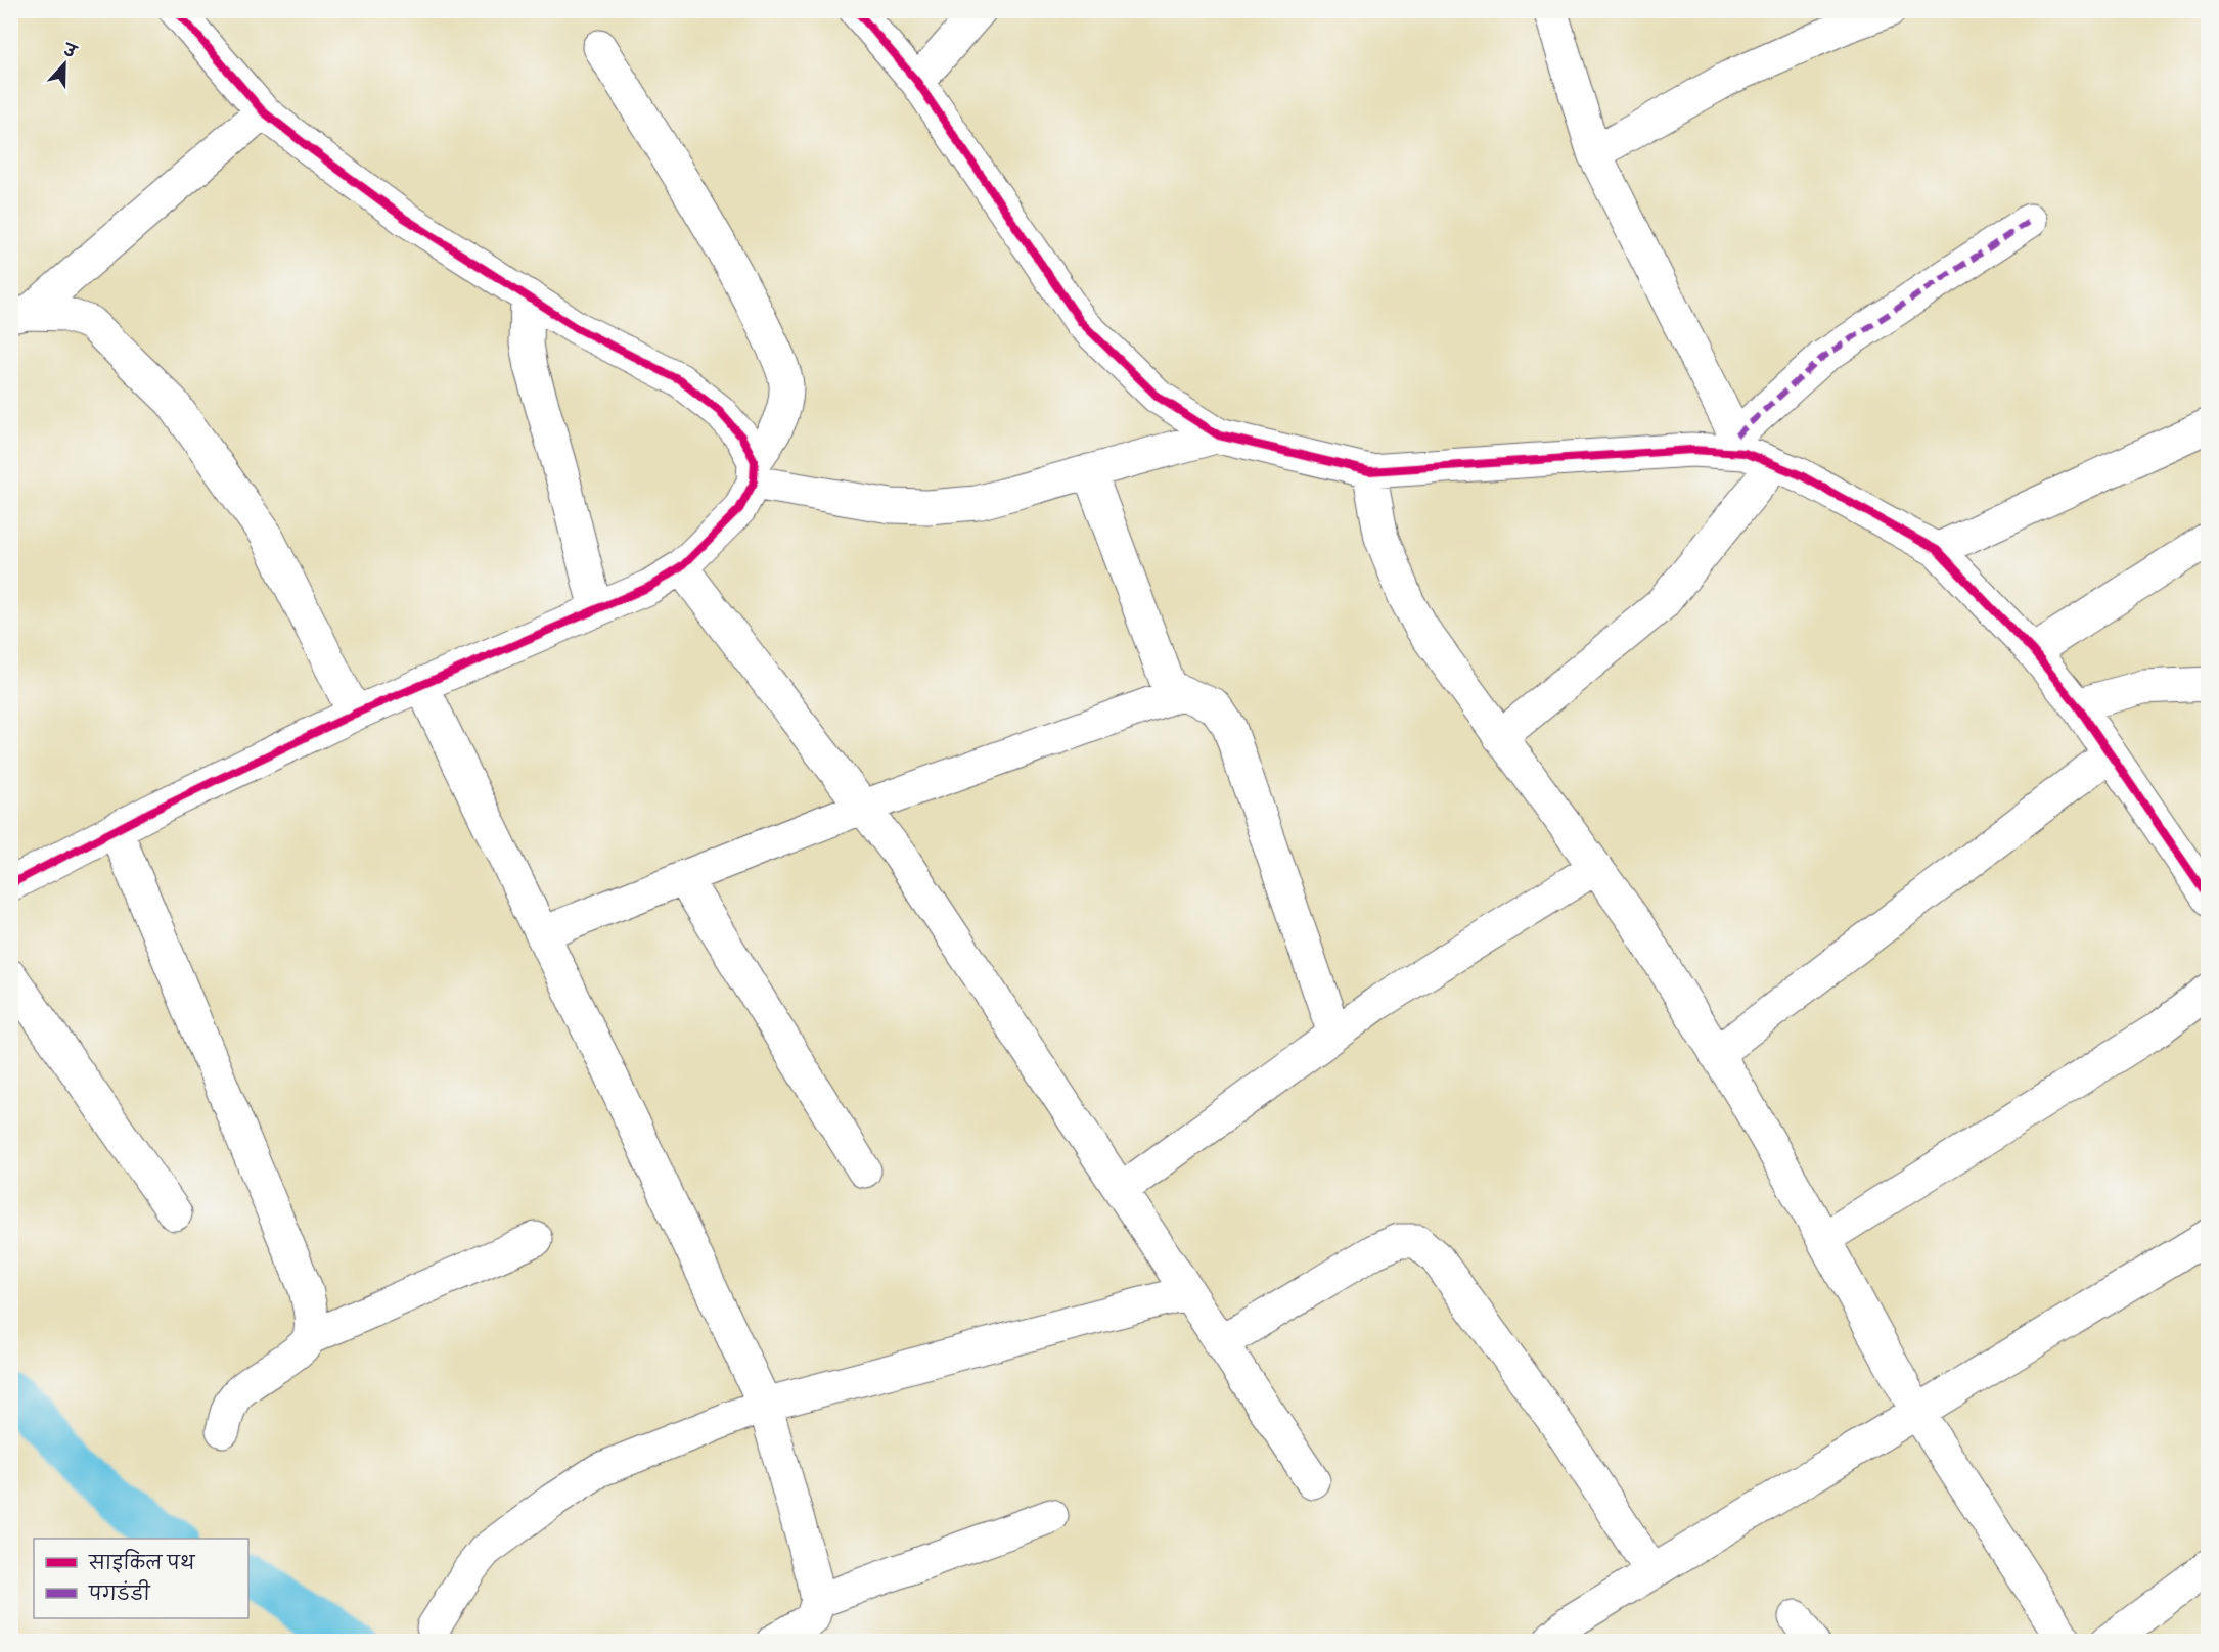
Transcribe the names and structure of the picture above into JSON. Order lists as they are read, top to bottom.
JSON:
{
  "legend": ["साइकिल पथ", "पगडंडी"],
  "north": "top"
}
